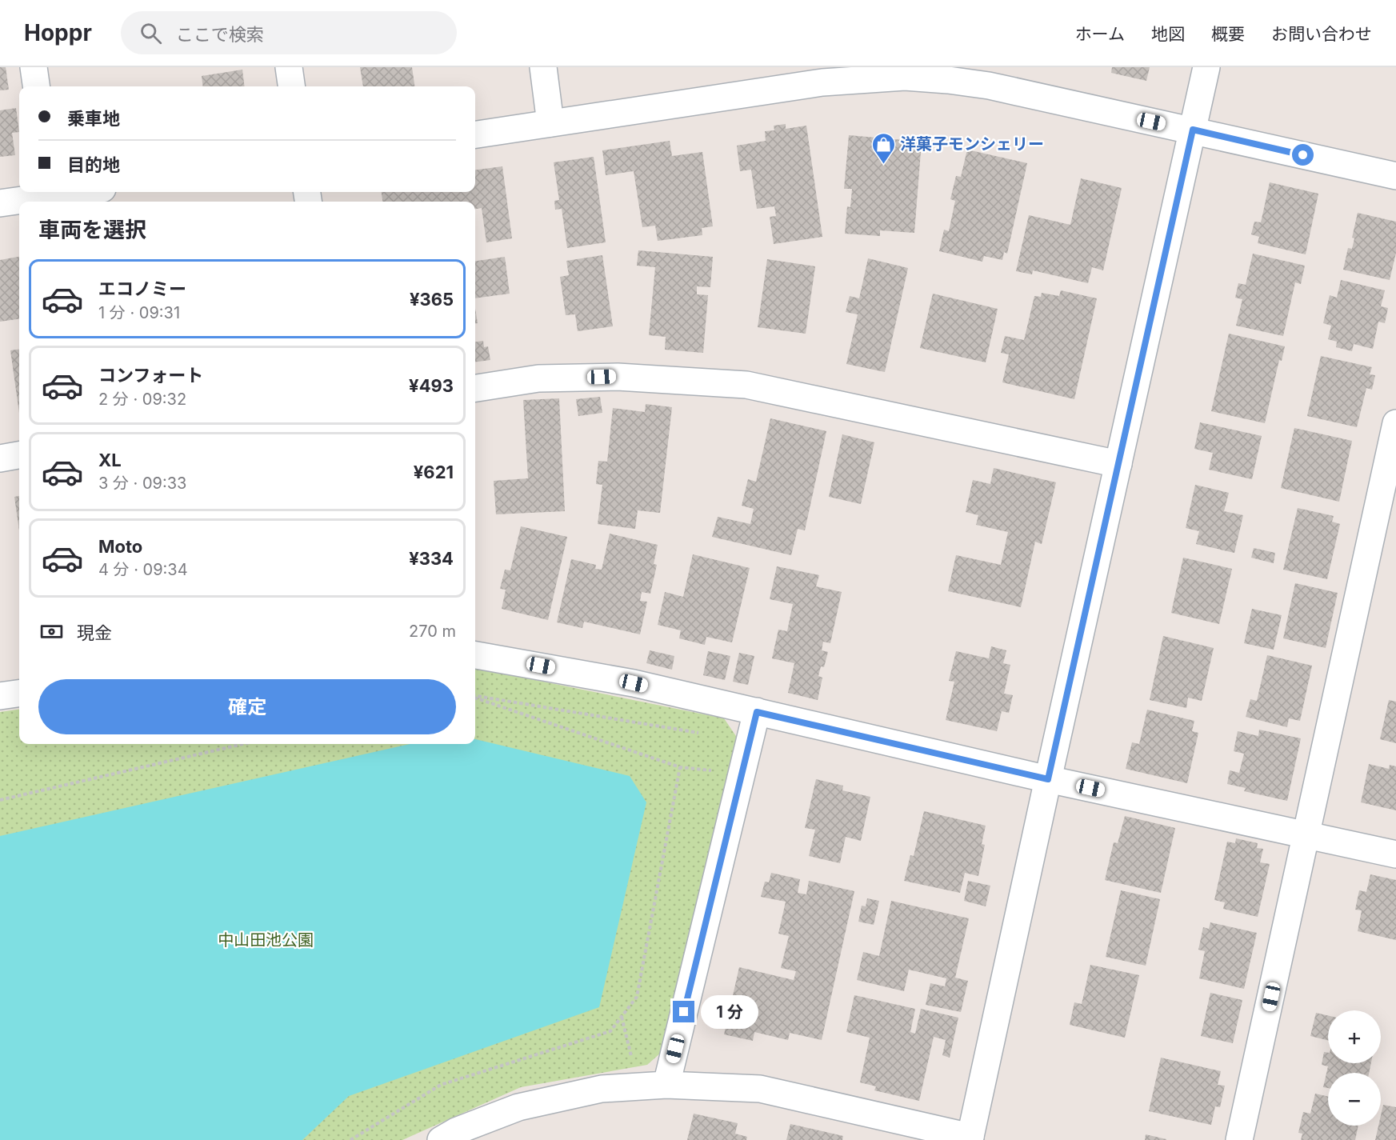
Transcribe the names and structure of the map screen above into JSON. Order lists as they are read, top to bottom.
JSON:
{
  "parks": ["中山田池公園"],
  "places": {
    "shop": ["洋菓子モンシェリー"]
  },
  "page": {
    "header": "Hoppr",
    "search": "ここで検索",
    "nav": [
      "ホーム",
      "地図",
      "概要",
      "お問い合わせ"
    ],
    "banner": ["乗車地", "目的地"],
    "heading": "車両を選択",
    "list": [
      {
        "name": "エコノミー",
        "note": "1 分 · 09:31",
        "value": "¥365"
      },
      {
        "name": "コンフォート",
        "note": "2 分 · 09:32",
        "value": "¥493"
      },
      {
        "name": "XL",
        "note": "3 分 · 09:33",
        "value": "¥621"
      },
      {
        "name": "Moto",
        "note": "4 分 · 09:34",
        "value": "¥334"
      }
    ],
    "pay": ["現金", "270 m"],
    "buttons": "確定",
    "bubble": "1 分",
    "map_buttons": ["+", "−"]
  }
}
